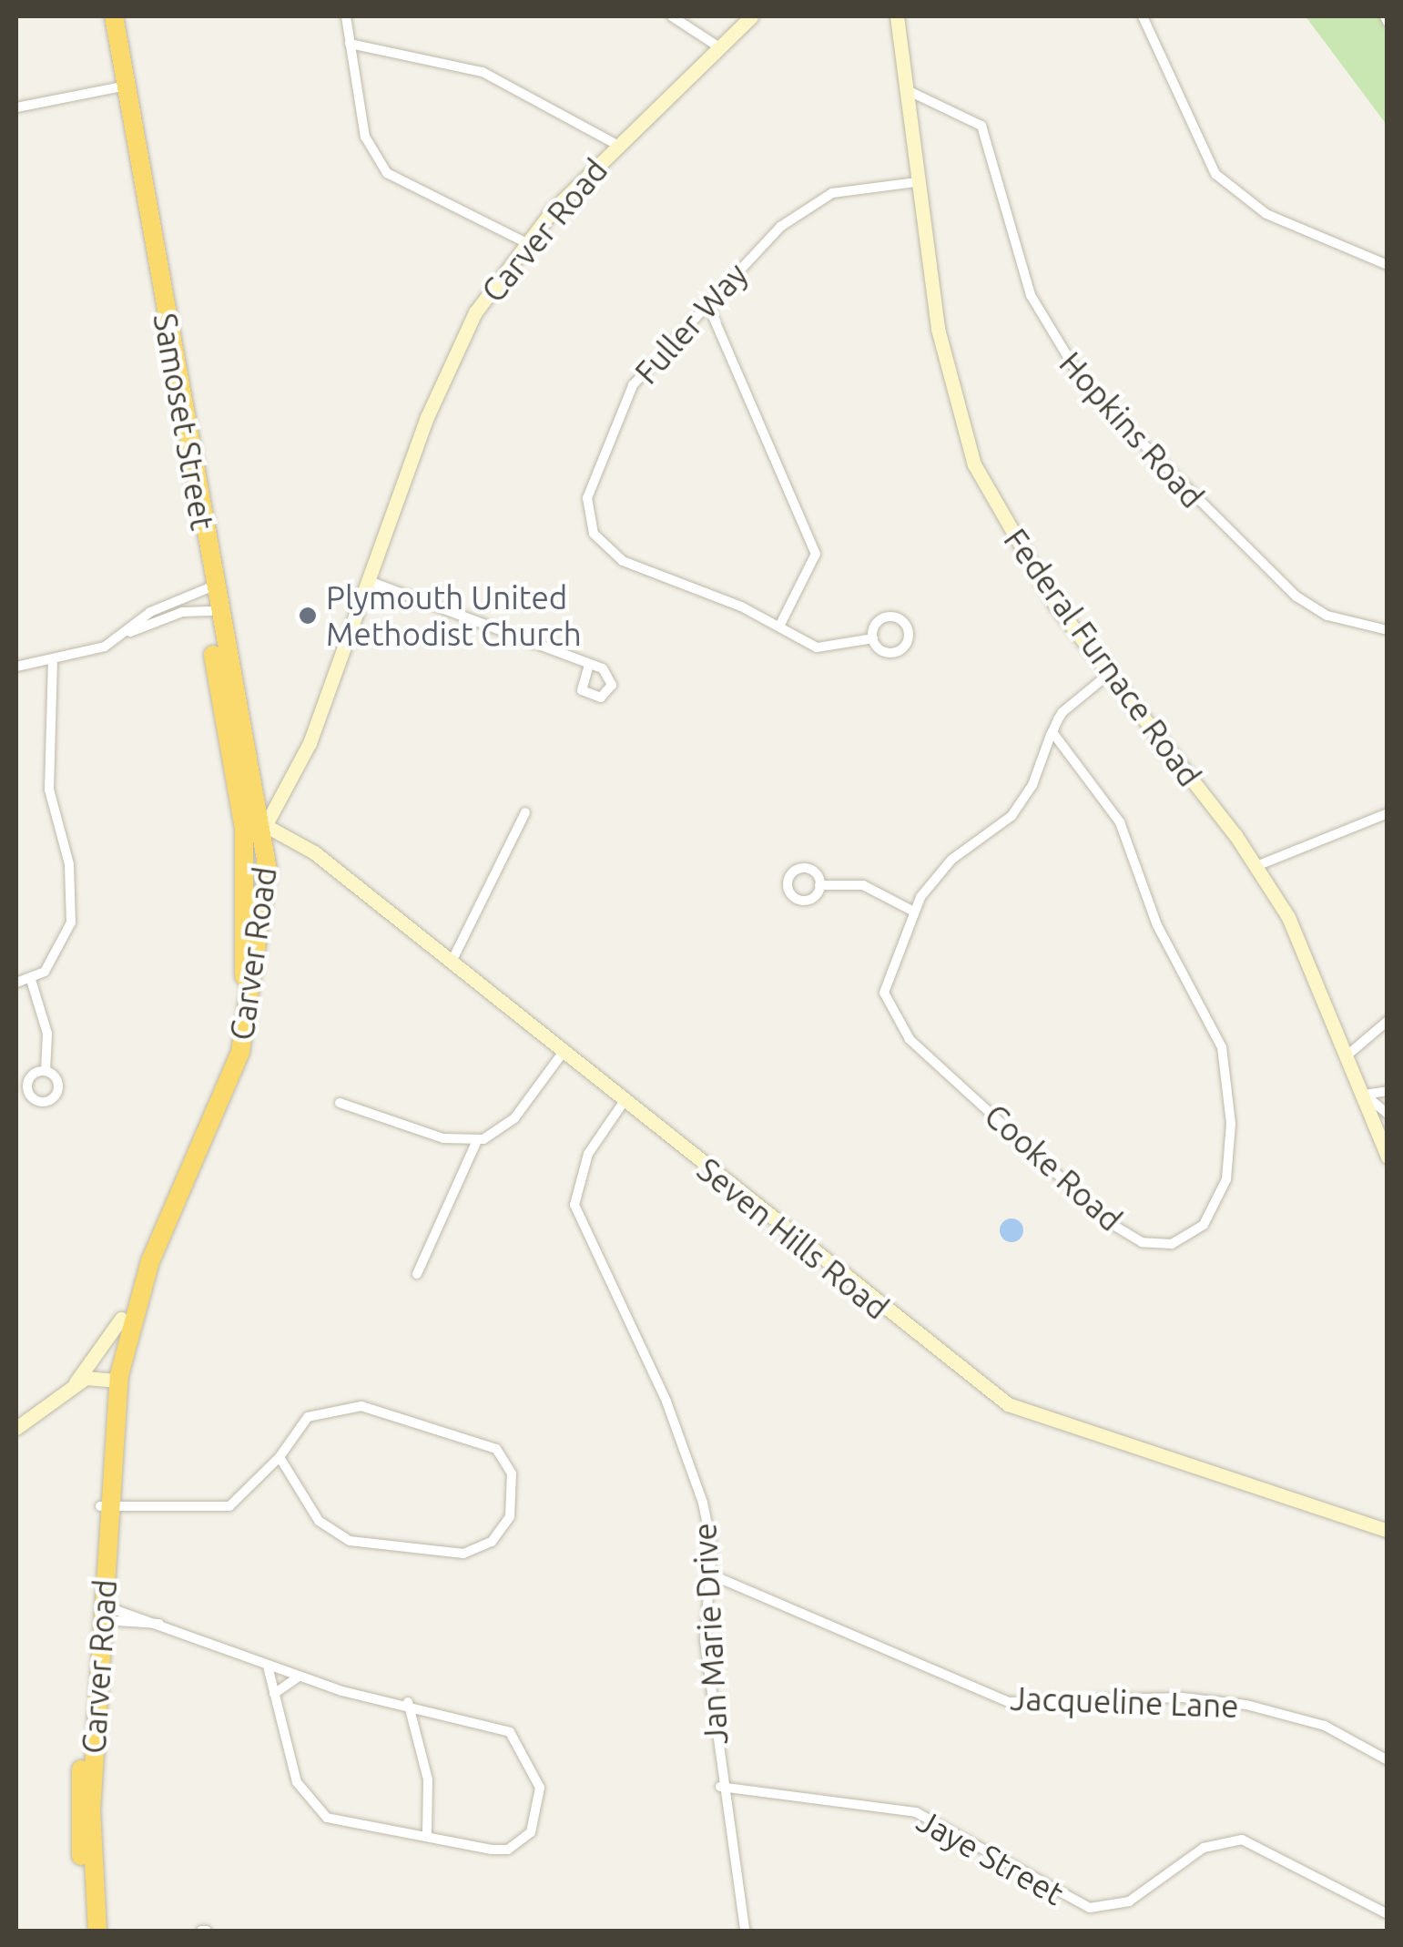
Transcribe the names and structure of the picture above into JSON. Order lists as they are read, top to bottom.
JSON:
{
  "streets": {
    "highway": ["Carver Road", "Samoset Street"],
    "street": [
      "Fuller Way",
      "Hopkins Road",
      "Federal Furnace Road",
      "Cooke Road",
      "Seven Hills Road",
      "Jan Marie Drive",
      "Jacqueline Lane",
      "Jaye Street"
    ]
  },
  "crossings": [
    ["Carver Road", "Samoset Street"],
    ["Carver Road", "Seven Hills Road"],
    ["Fuller Way", "Federal Furnace Road"],
    ["Samoset Street", "Seven Hills Road"],
    ["Hopkins Road", "Federal Furnace Road"],
    ["Federal Furnace Road", "Cooke Road"],
    ["Seven Hills Road", "Jan Marie Drive"],
    ["Jan Marie Drive", "Jacqueline Lane"],
    ["Jan Marie Drive", "Jaye Street"]
  ],
  "places": ["Plymouth United Methodist Church"]
}
